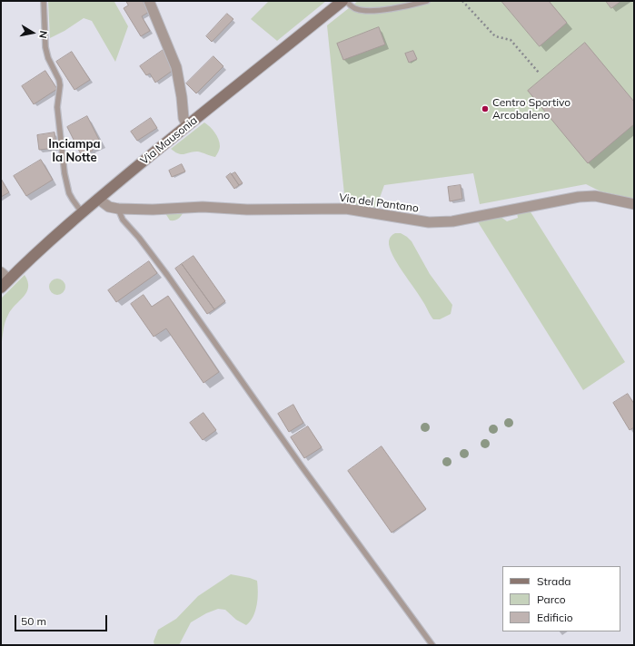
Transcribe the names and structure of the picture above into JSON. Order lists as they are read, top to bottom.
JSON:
{
  "streets": {
    "main road": ["Via Mausonia"],
    "street": ["Via del Pantano"]
  },
  "crossings": [
    ["Via Mausonia", "Via del Pantano"]
  ],
  "districts": ["Inciampa la Notte"],
  "places": ["Centro Sportivo Arcobaleno"],
  "legend": ["Strada", "Parco", "Edificio"],
  "scale_bar": "50 m",
  "north": "right"
}
